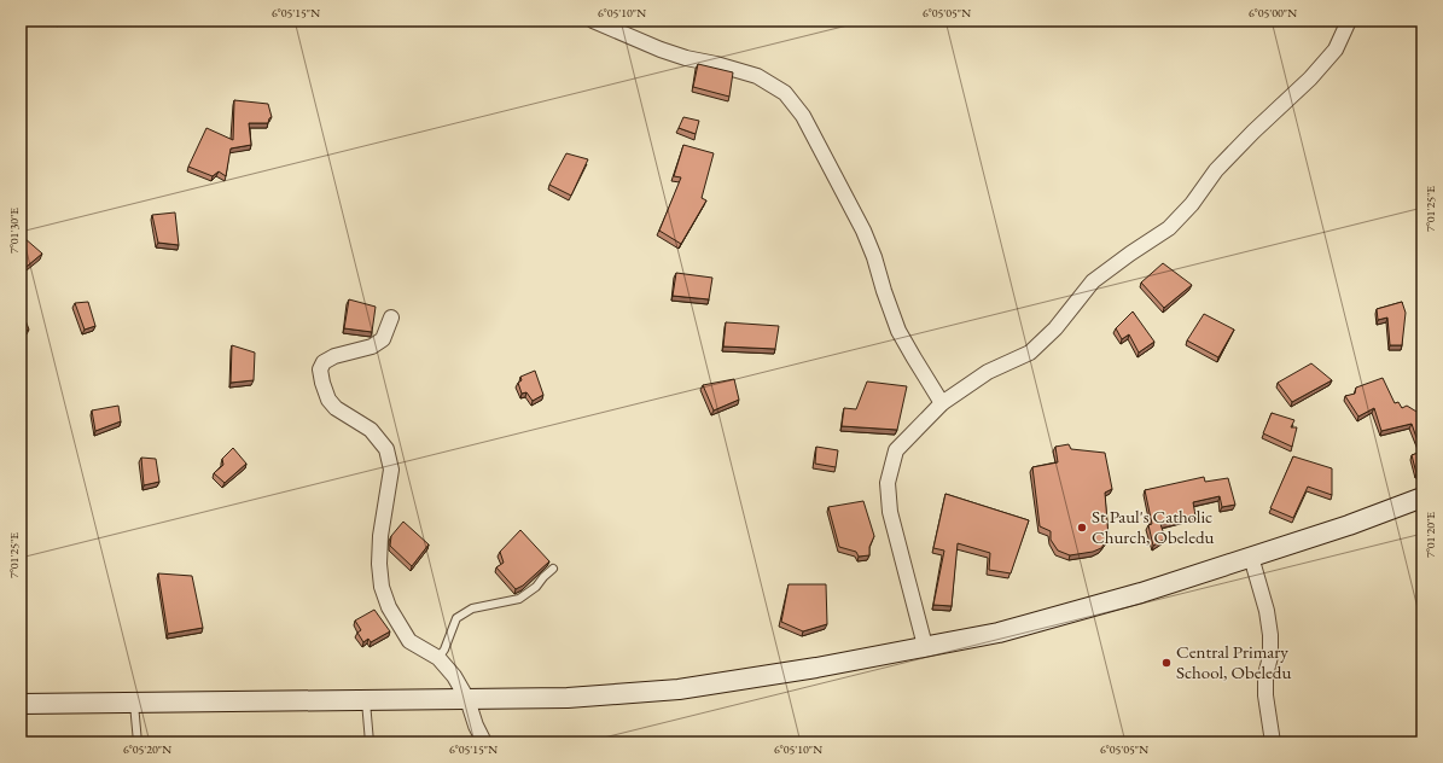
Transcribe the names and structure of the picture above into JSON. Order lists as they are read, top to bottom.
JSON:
{
  "places": ["St Paul's Catholic Church, Obeledu", "Central Primary School, Obeledu"],
  "coordinates": [
    "6°05'15\"N",
    "6°05'10\"N",
    "6°05'05\"N",
    "6°05'00\"N",
    "7°01'25\"E",
    "7°01'30\"E",
    "7°01'20\"E",
    "6°05'20\"N"
  ]
}
